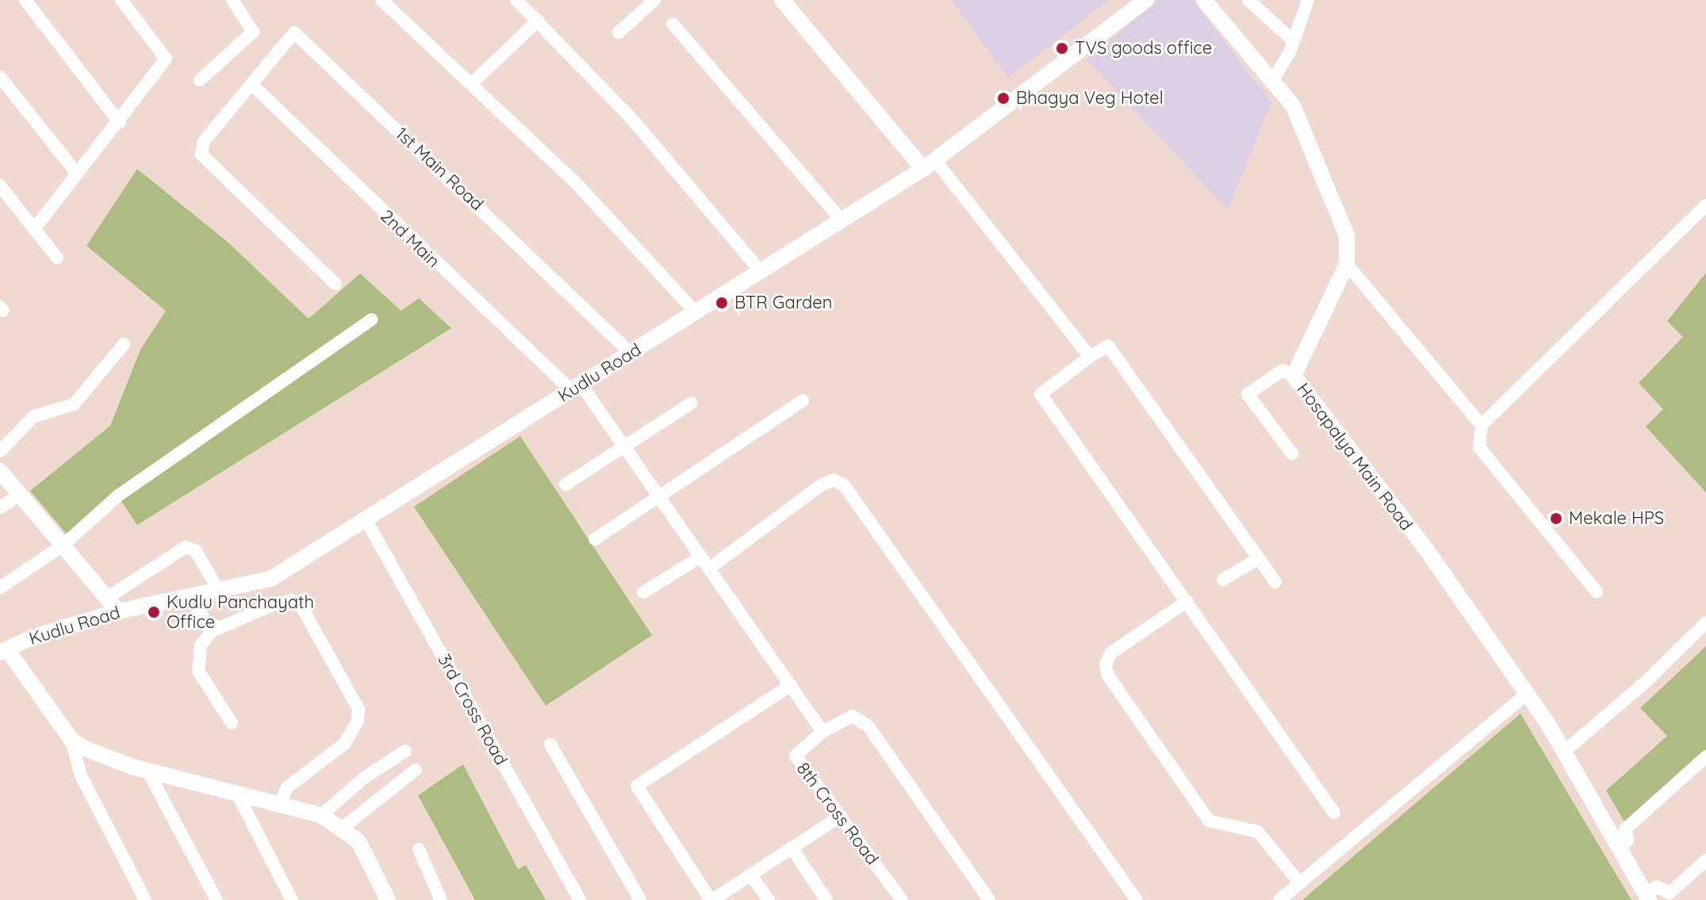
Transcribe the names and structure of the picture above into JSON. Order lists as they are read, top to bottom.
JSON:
{
  "streets": {
    "street": [
      "1st Main Road",
      "2nd Main",
      "Kudlu Road",
      "Hosapalya Main Road",
      "3rd Cross Road",
      "8th Cross Road"
    ]
  },
  "crossings": [
    ["1st Main Road", "2nd Main"],
    ["1st Main Road", "Kudlu Road"],
    ["2nd Main", "Kudlu Road"],
    ["2nd Main", "8th Cross Road"],
    ["Kudlu Road", "3rd Cross Road"]
  ],
  "places": [
    "TVS goods office",
    "Bhagya Veg Hotel",
    "BTR Garden",
    "Mekale HPS",
    "Kudlu Panchayath Office"
  ]
}
